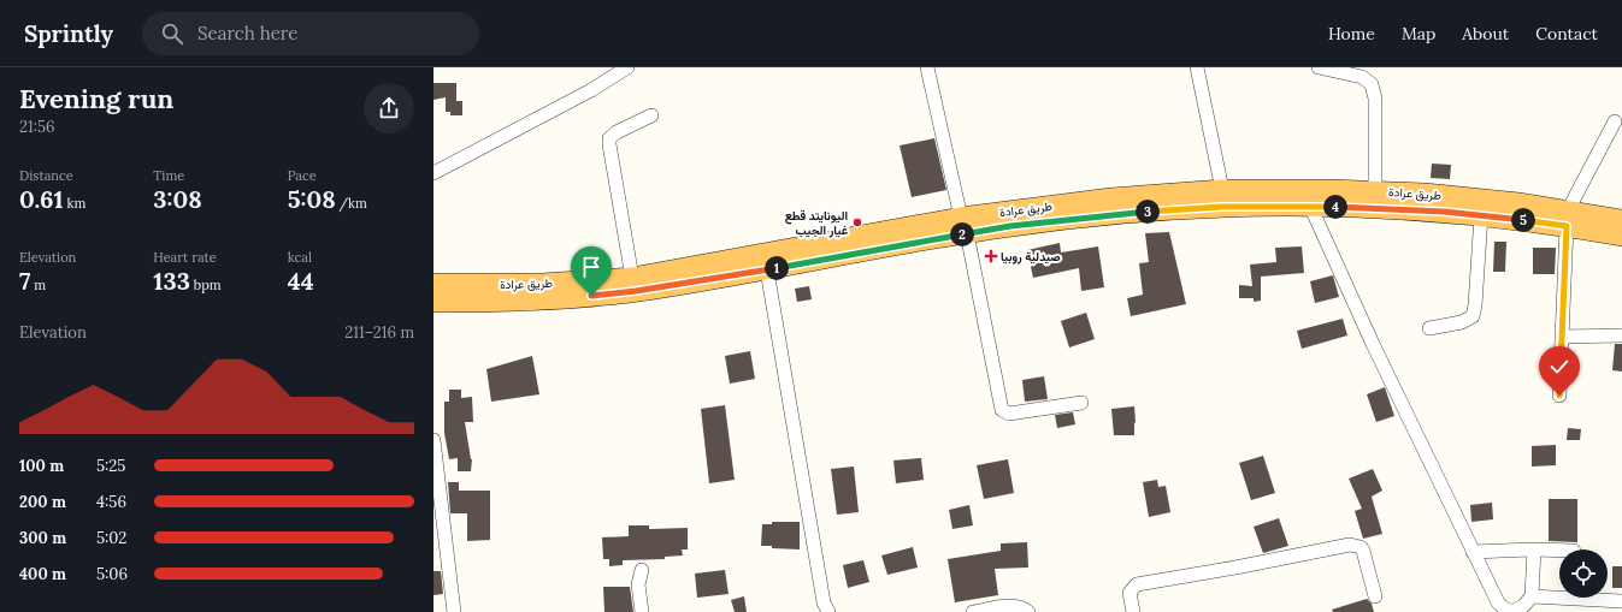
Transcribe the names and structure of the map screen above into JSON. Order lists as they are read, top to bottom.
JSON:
{
  "streets": {
    "main road": ["طريق عرادة"]
  },
  "places": {
    "other": ["اليونايتد قطع غيار الجيب"],
    "health": ["صيدلية روبيا"]
  },
  "page": {
    "header": "Sprintly",
    "search": "Search here",
    "nav": [
      "Home",
      "Map",
      "About",
      "Contact"
    ],
    "heading": ["Evening run", "21:56"],
    "stats": [
      ["Distance", "0.61 km"],
      ["Time", "3:08"],
      ["Pace", "5:08 /km"],
      ["Elevation", "7 m"],
      ["Heart rate", "133 bpm"],
      ["kcal", "44"]
    ],
    "pins": [
      "4",
      "3",
      "5",
      "2",
      "1"
    ],
    "chart": ["Elevation", "211–216 m"],
    "list": [
      {
        "name": "100 m",
        "note": "5:25"
      },
      {
        "name": "200 m",
        "note": "4:56"
      },
      {
        "name": "300 m",
        "note": "5:02"
      },
      {
        "name": "400 m",
        "note": "5:06"
      }
    ]
  }
}
